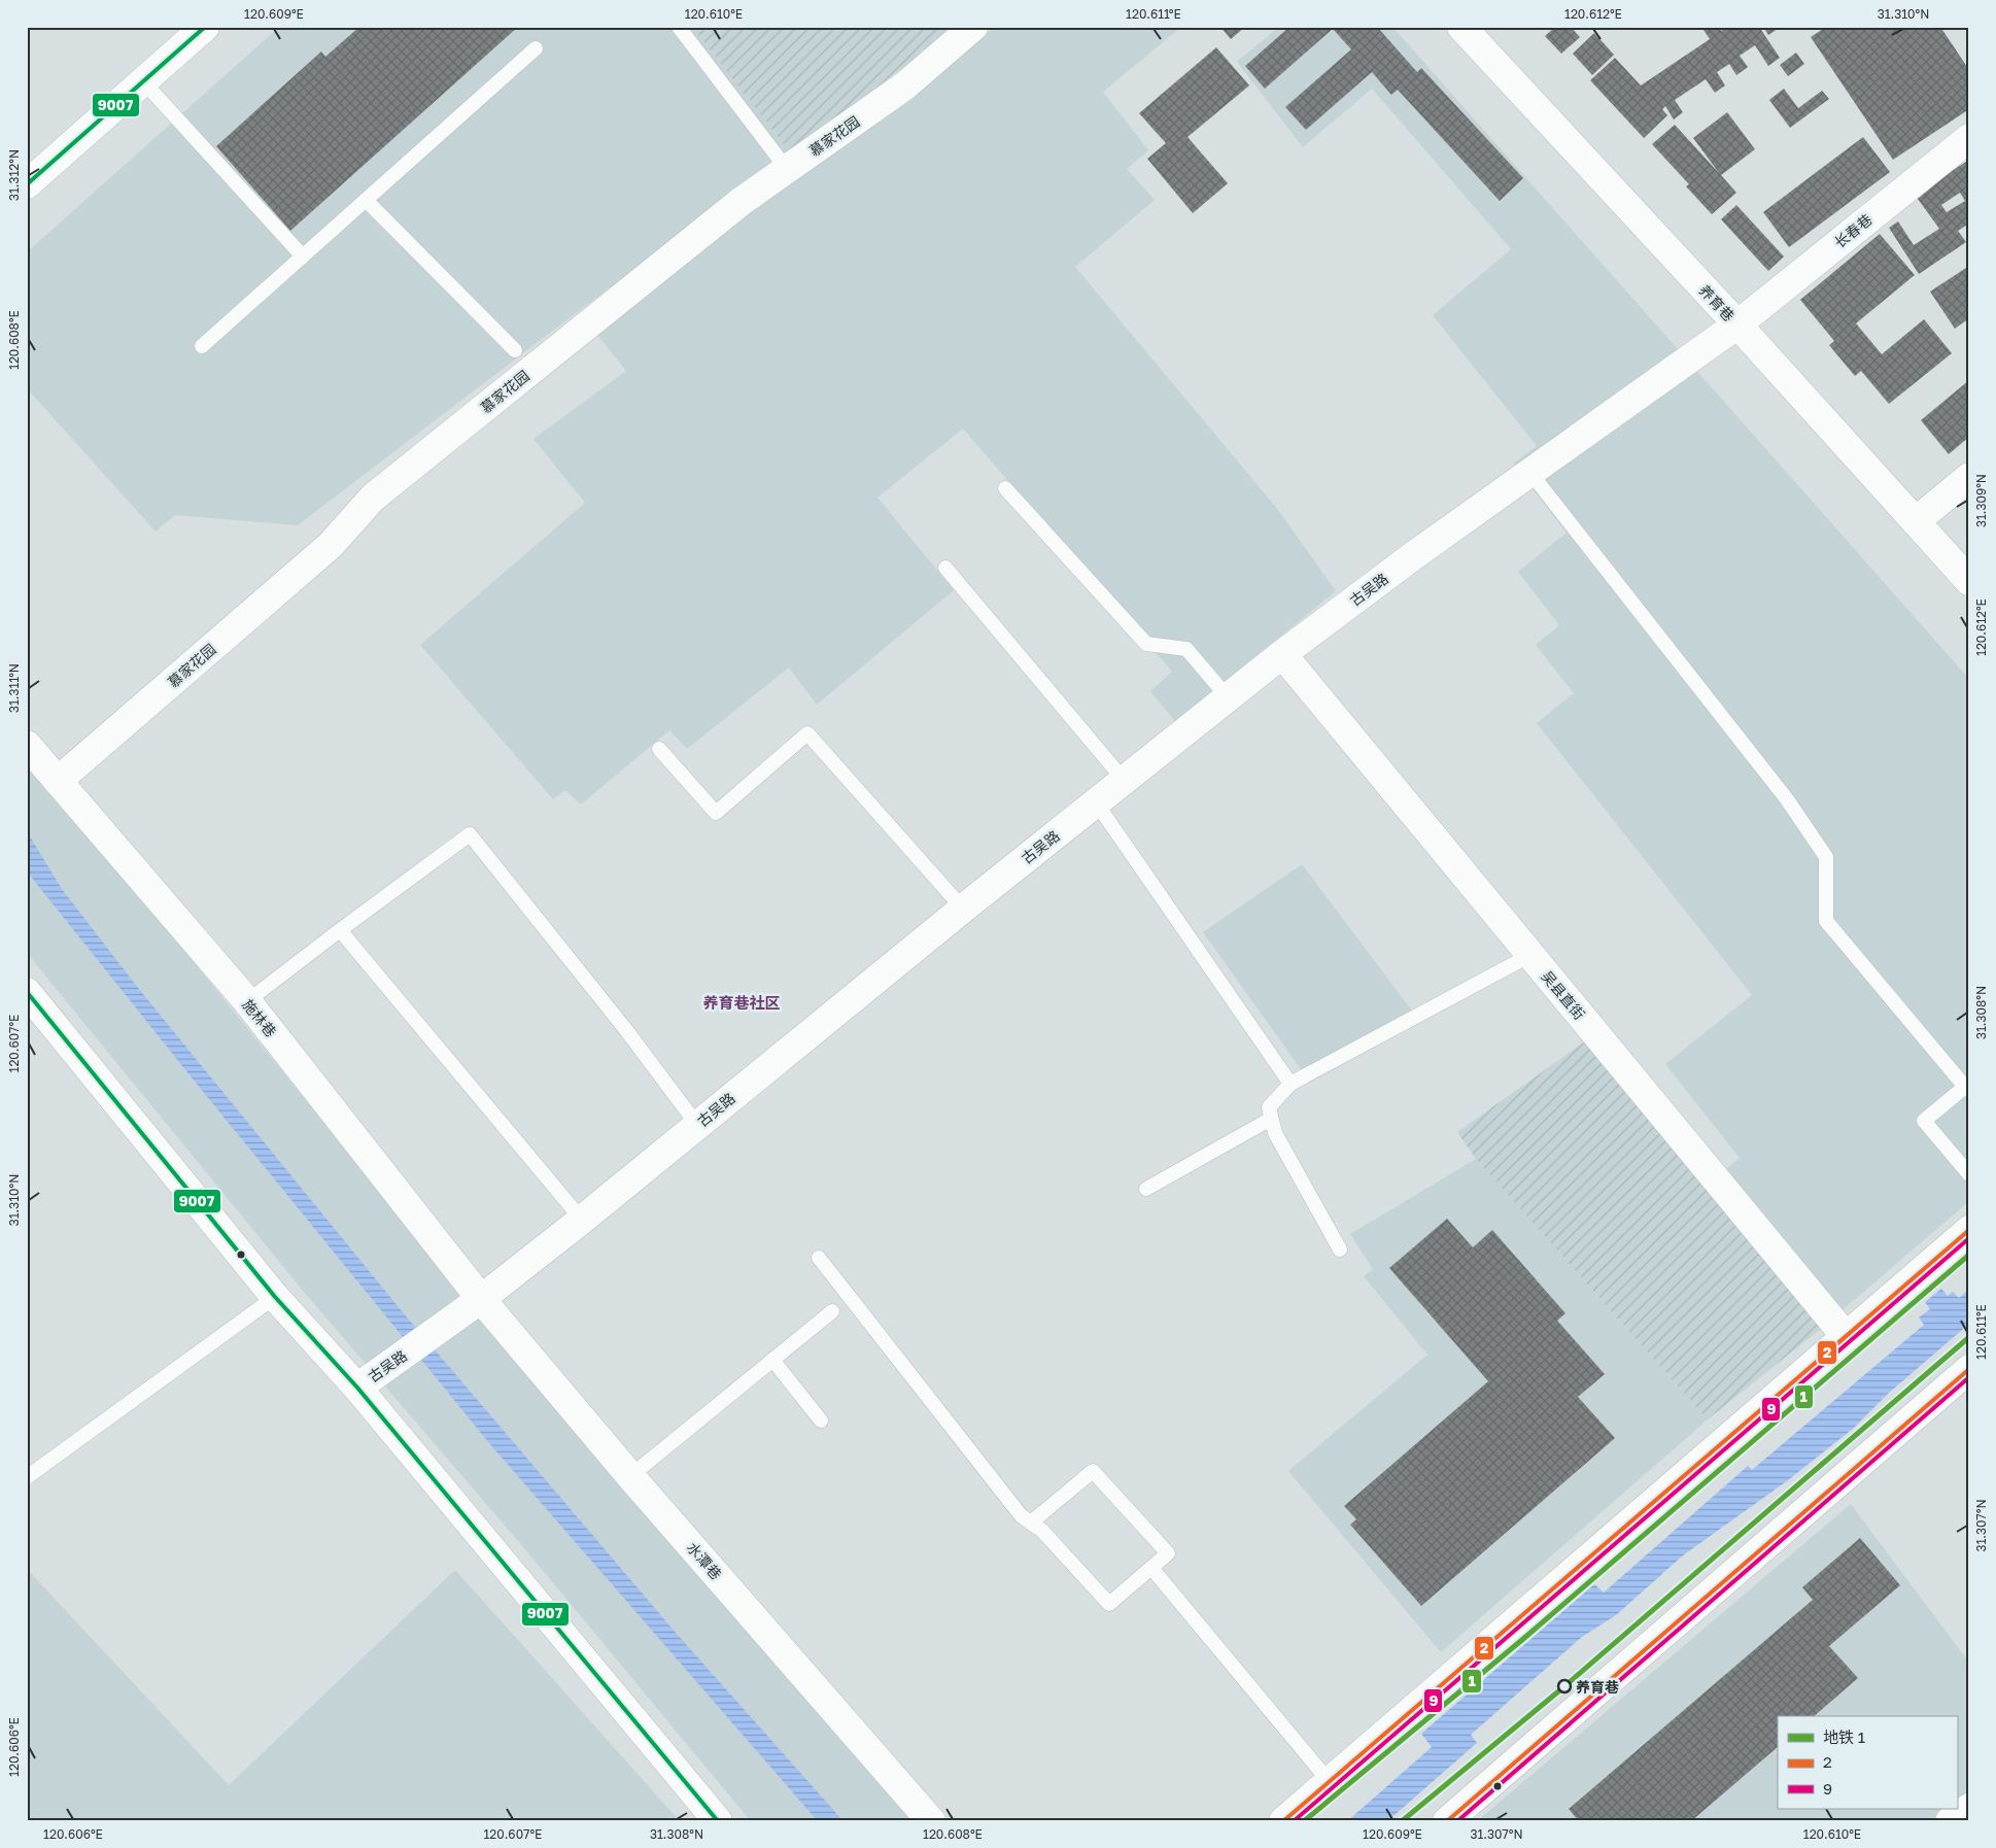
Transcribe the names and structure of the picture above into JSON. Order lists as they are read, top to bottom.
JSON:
{
  "streets": {
    "street": [
      "慕家花园",
      "长春巷",
      "养育巷",
      "古吴路",
      "吴县直街",
      "施林巷",
      "水潭巷"
    ]
  },
  "crossings": [
    ["慕家花园", "施林巷"],
    ["长春巷", "养育巷"],
    ["长春巷", "古吴路"],
    ["养育巷", "古吴路"],
    ["古吴路", "吴县直街"],
    ["古吴路", "施林巷"],
    ["古吴路", "水潭巷"],
    ["施林巷", "水潭巷"]
  ],
  "districts": ["养育巷社区"],
  "places": ["养育巷"],
  "lines": [
    "transit line 9007",
    "transit line 2",
    "transit line 9",
    "metro line 1"
  ],
  "legend": ["地铁 1", "2", "9"],
  "coordinates": [
    "120.609°E",
    "120.610°E",
    "120.611°E",
    "120.612°E",
    "31.310°N",
    "31.312°N",
    "120.608°E",
    "31.309°N",
    "31.311°N",
    "31.308°N",
    "120.607°E",
    "31.307°N",
    "120.606°E"
  ]
}
